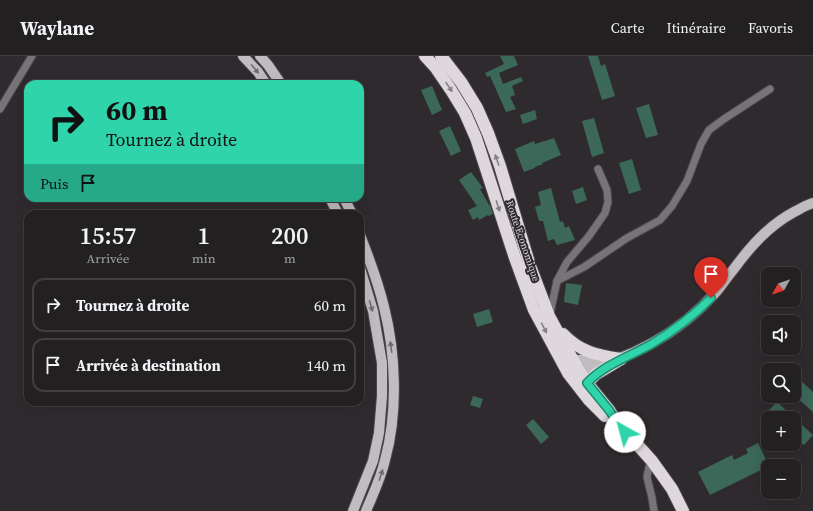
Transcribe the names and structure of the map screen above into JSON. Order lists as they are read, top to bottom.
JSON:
{
  "streets": {
    "highway": ["Route Economique"]
  },
  "north": "bottom left",
  "page": {
    "header": "Waylane",
    "nav": ["Carte", "Itinéraire", "Favoris"],
    "turn": ["60 m", "Tournez à droite"],
    "then": "Puis",
    "eta": [
      "15:57",
      "Arrivée",
      "1",
      "min",
      "200",
      "m"
    ],
    "map_buttons": ["+", "−"],
    "list": [
      {
        "name": "Tournez à droite",
        "value": "60 m"
      },
      {
        "name": "Arrivée à destination",
        "value": "140 m"
      }
    ]
  }
}
